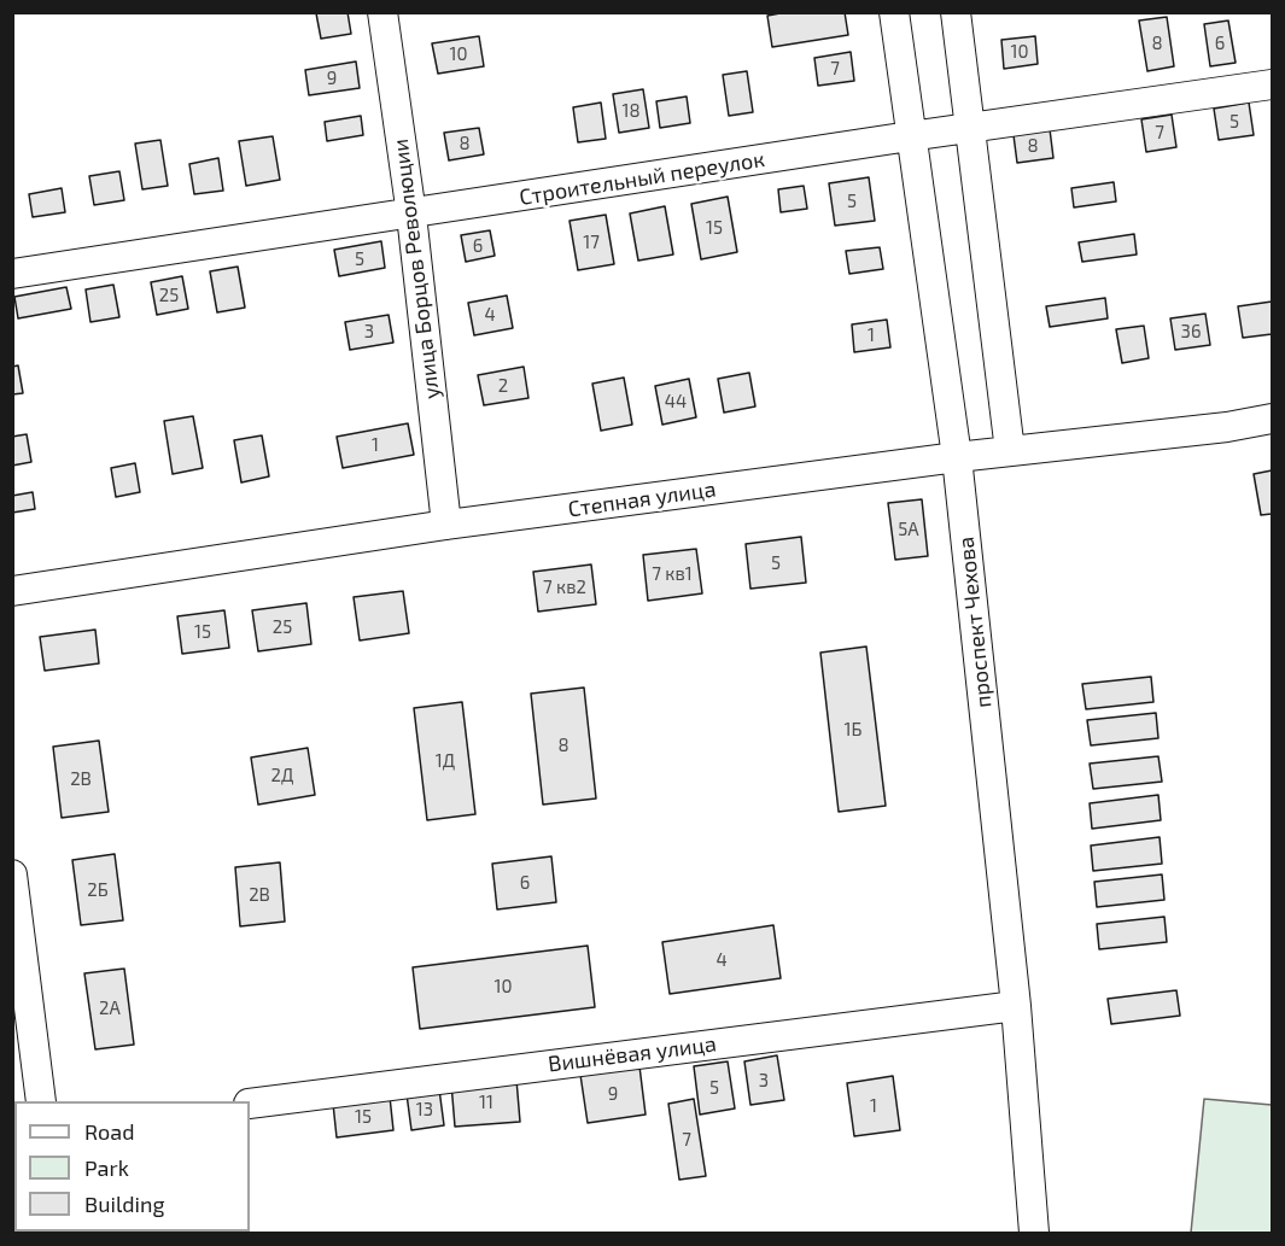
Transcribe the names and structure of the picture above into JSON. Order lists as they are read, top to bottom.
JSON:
{
  "streets": {
    "street": [
      "Строительный переулок",
      "улица Борцов Революции",
      "Степная улица",
      "проспект Чехова",
      "Вишнёвая улица"
    ]
  },
  "crossings": [
    ["Строительный переулок", "улица Борцов Революции"],
    ["Строительный переулок", "проспект Чехова"],
    ["улица Борцов Революции", "Степная улица"],
    ["Степная улица", "проспект Чехова"],
    ["проспект Чехова", "Вишнёвая улица"]
  ],
  "house_numbers": [
    "8",
    "6",
    "10",
    "10",
    "7",
    "9",
    "18",
    "5",
    "7",
    "8",
    "8",
    "5",
    "15",
    "17",
    "6",
    "5",
    "25",
    "4",
    "3",
    "36",
    "1",
    "2",
    "44",
    "1",
    "5А",
    "5",
    "7 кв1",
    "7 кв2",
    "25",
    "15",
    "1Б",
    "8",
    "1Д",
    "2Д",
    "2В",
    "6",
    "2Б",
    "2В",
    "4",
    "10",
    "2А",
    "3",
    "5",
    "9",
    "11",
    "1",
    "13",
    "15",
    "7"
  ],
  "legend": ["Road", "Park", "Building"]
}
